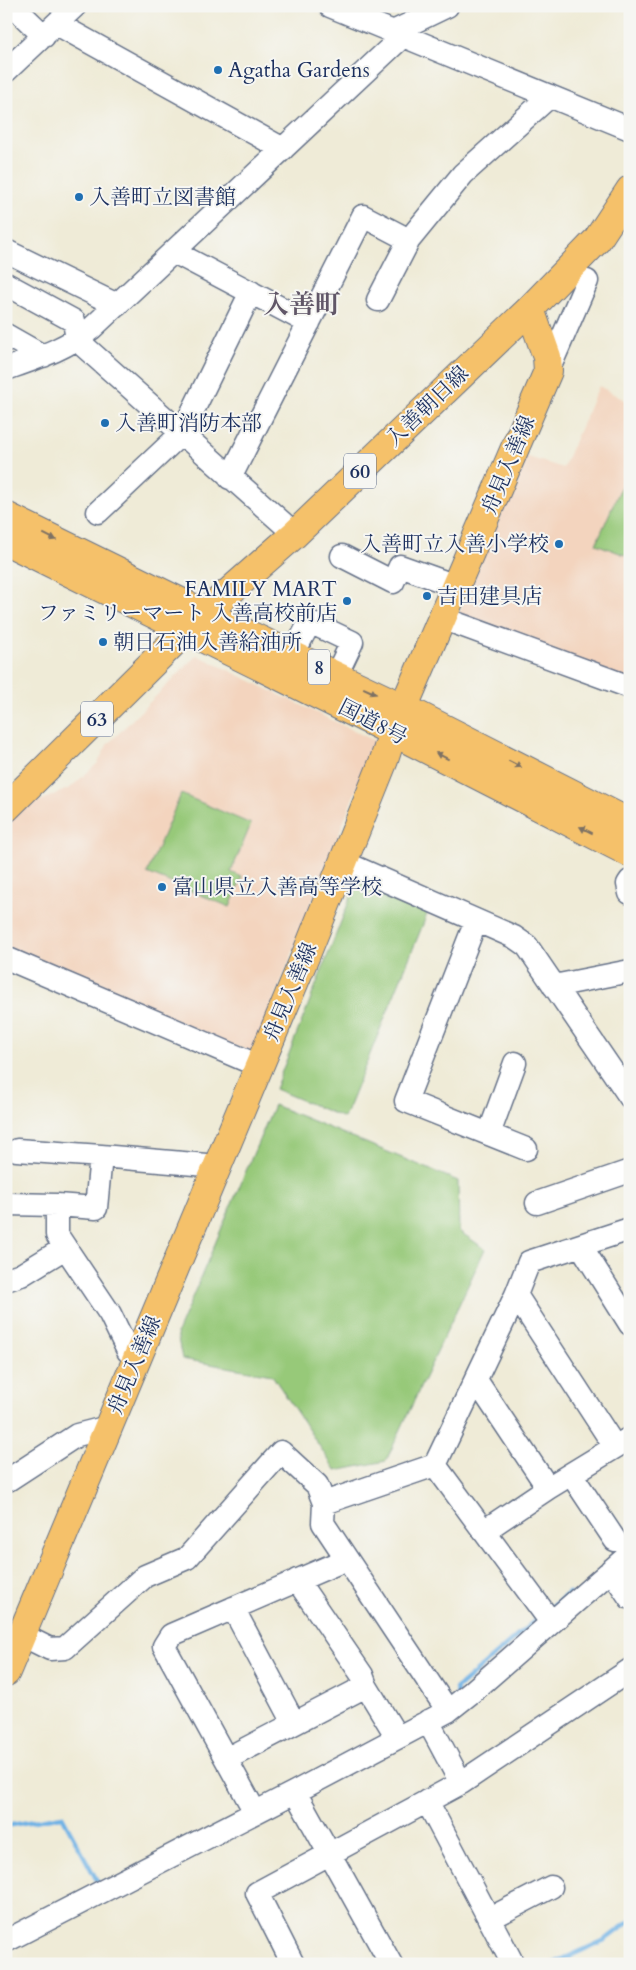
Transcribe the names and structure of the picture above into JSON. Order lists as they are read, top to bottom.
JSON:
{
  "streets": {
    "main road": [
      "入善朝日線",
      "舟見入善線",
      "60",
      "8",
      "63",
      "国道8号"
    ]
  },
  "crossings": [
    ["入善朝日線", "63"],
    ["入善朝日線", "国道8号"],
    ["舟見入善線", "国道8号"],
    ["63", "国道8号"]
  ],
  "districts": ["入善町"],
  "places": [
    "Agatha Gardens",
    "入善町立図書館",
    "入善町消防本部",
    "入善町立入善小学校",
    "吉田建具店",
    "FAMILY MART ファミリーマート 入善高校前店",
    "朝日石油入善給油所",
    "富山県立入善高等学校"
  ]
}
